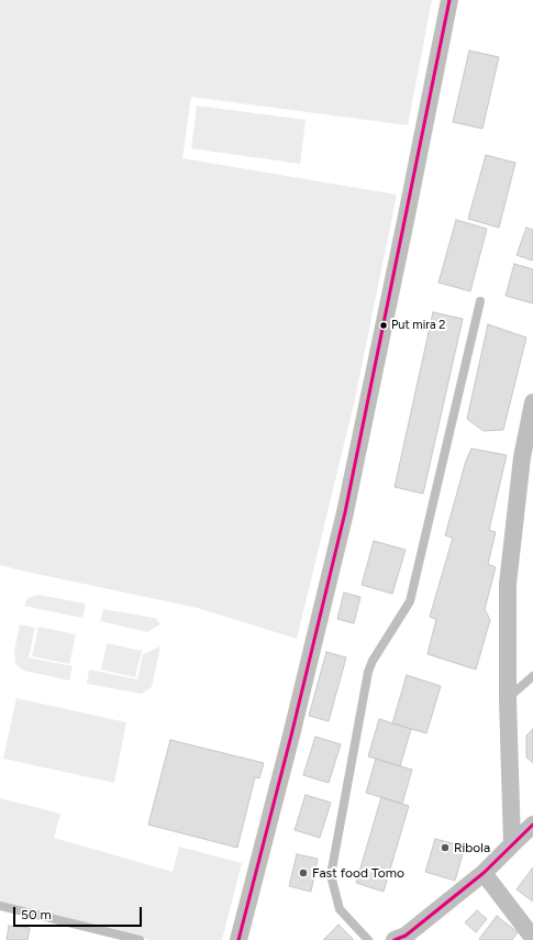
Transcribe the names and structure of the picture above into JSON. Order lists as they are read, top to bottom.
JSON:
{
  "places": ["Put mira 2", "Ribola", "Fast food Tomo"],
  "scale_bar": "50 m"
}
